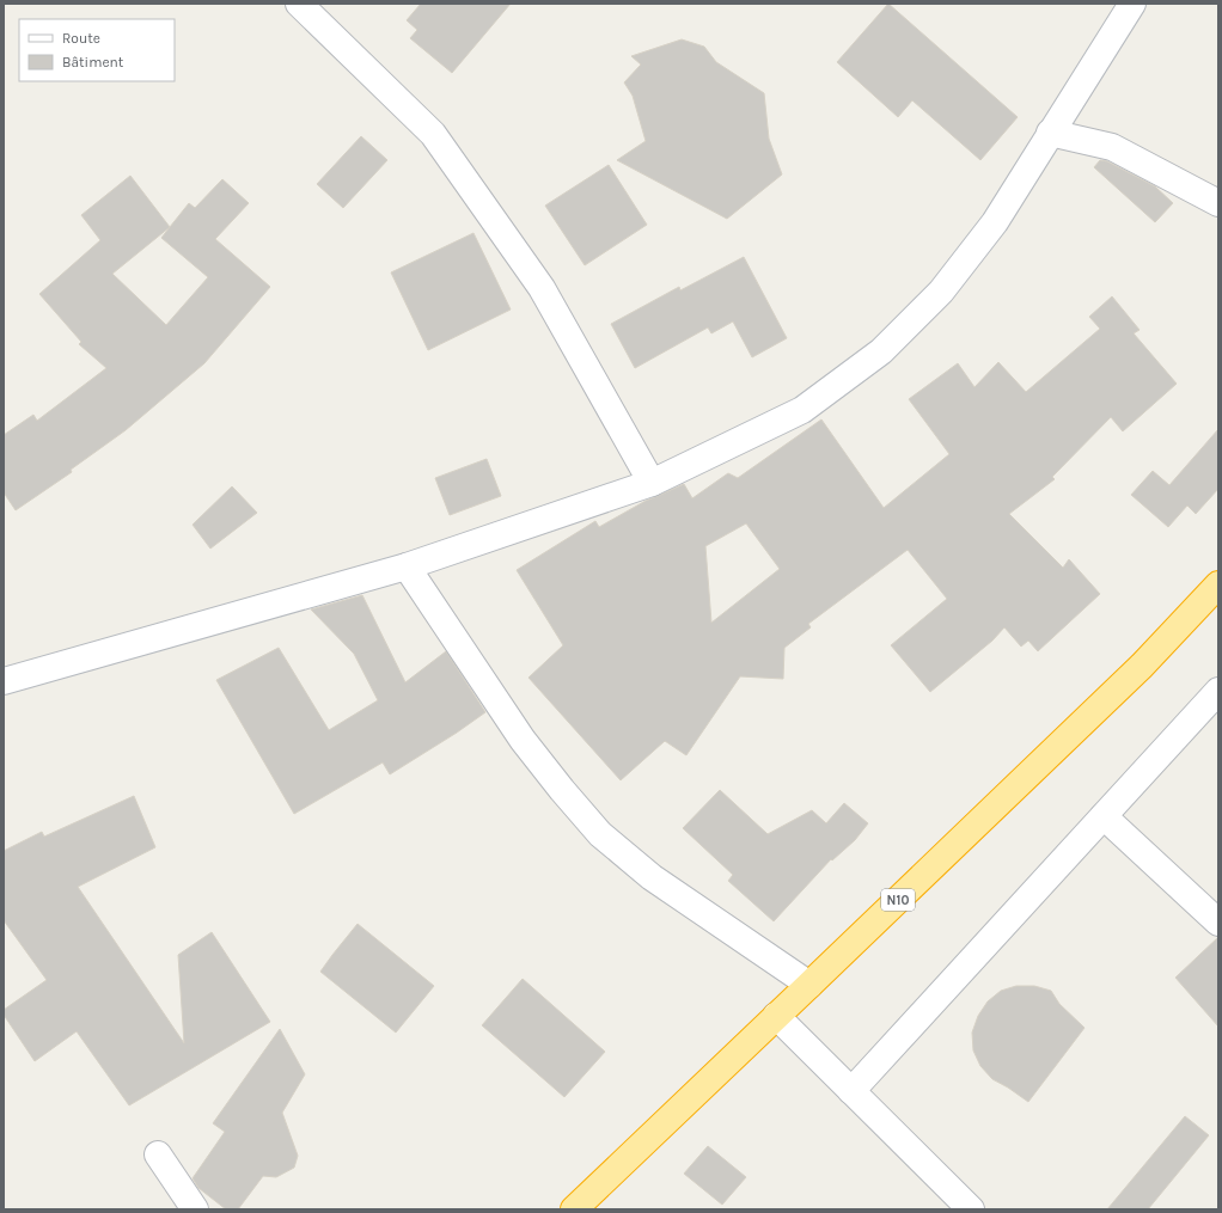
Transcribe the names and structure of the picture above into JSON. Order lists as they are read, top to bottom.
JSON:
{
  "streets": {
    "highway": ["N10"]
  },
  "legend": ["Route", "Bâtiment"]
}
